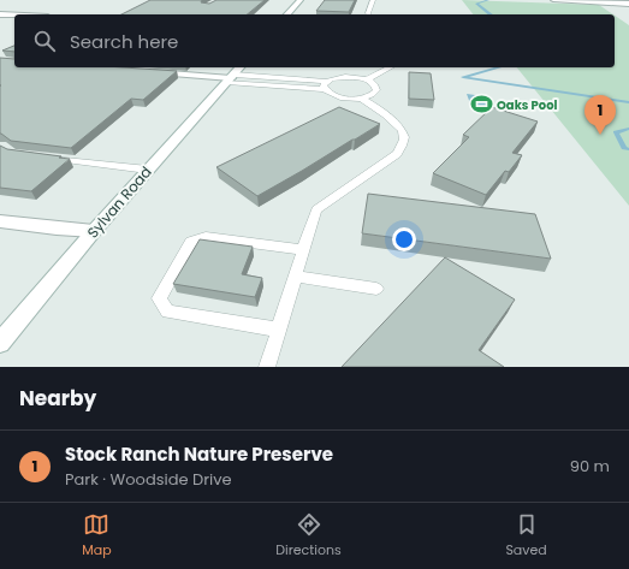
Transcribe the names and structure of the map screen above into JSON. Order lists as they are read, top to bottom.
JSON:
{
  "streets": {
    "main road": ["Sylvan Road"]
  },
  "places": {
    "sports": ["Oaks Pool"]
  },
  "page": {
    "search": "Search here",
    "pins": "1",
    "heading": "Nearby",
    "list": [
      {
        "mark": "1",
        "name": "Stock Ranch Nature Preserve",
        "note": "Park · Woodside Drive",
        "value": "90 m"
      }
    ],
    "nav": ["Map", "Directions", "Saved"]
  }
}
